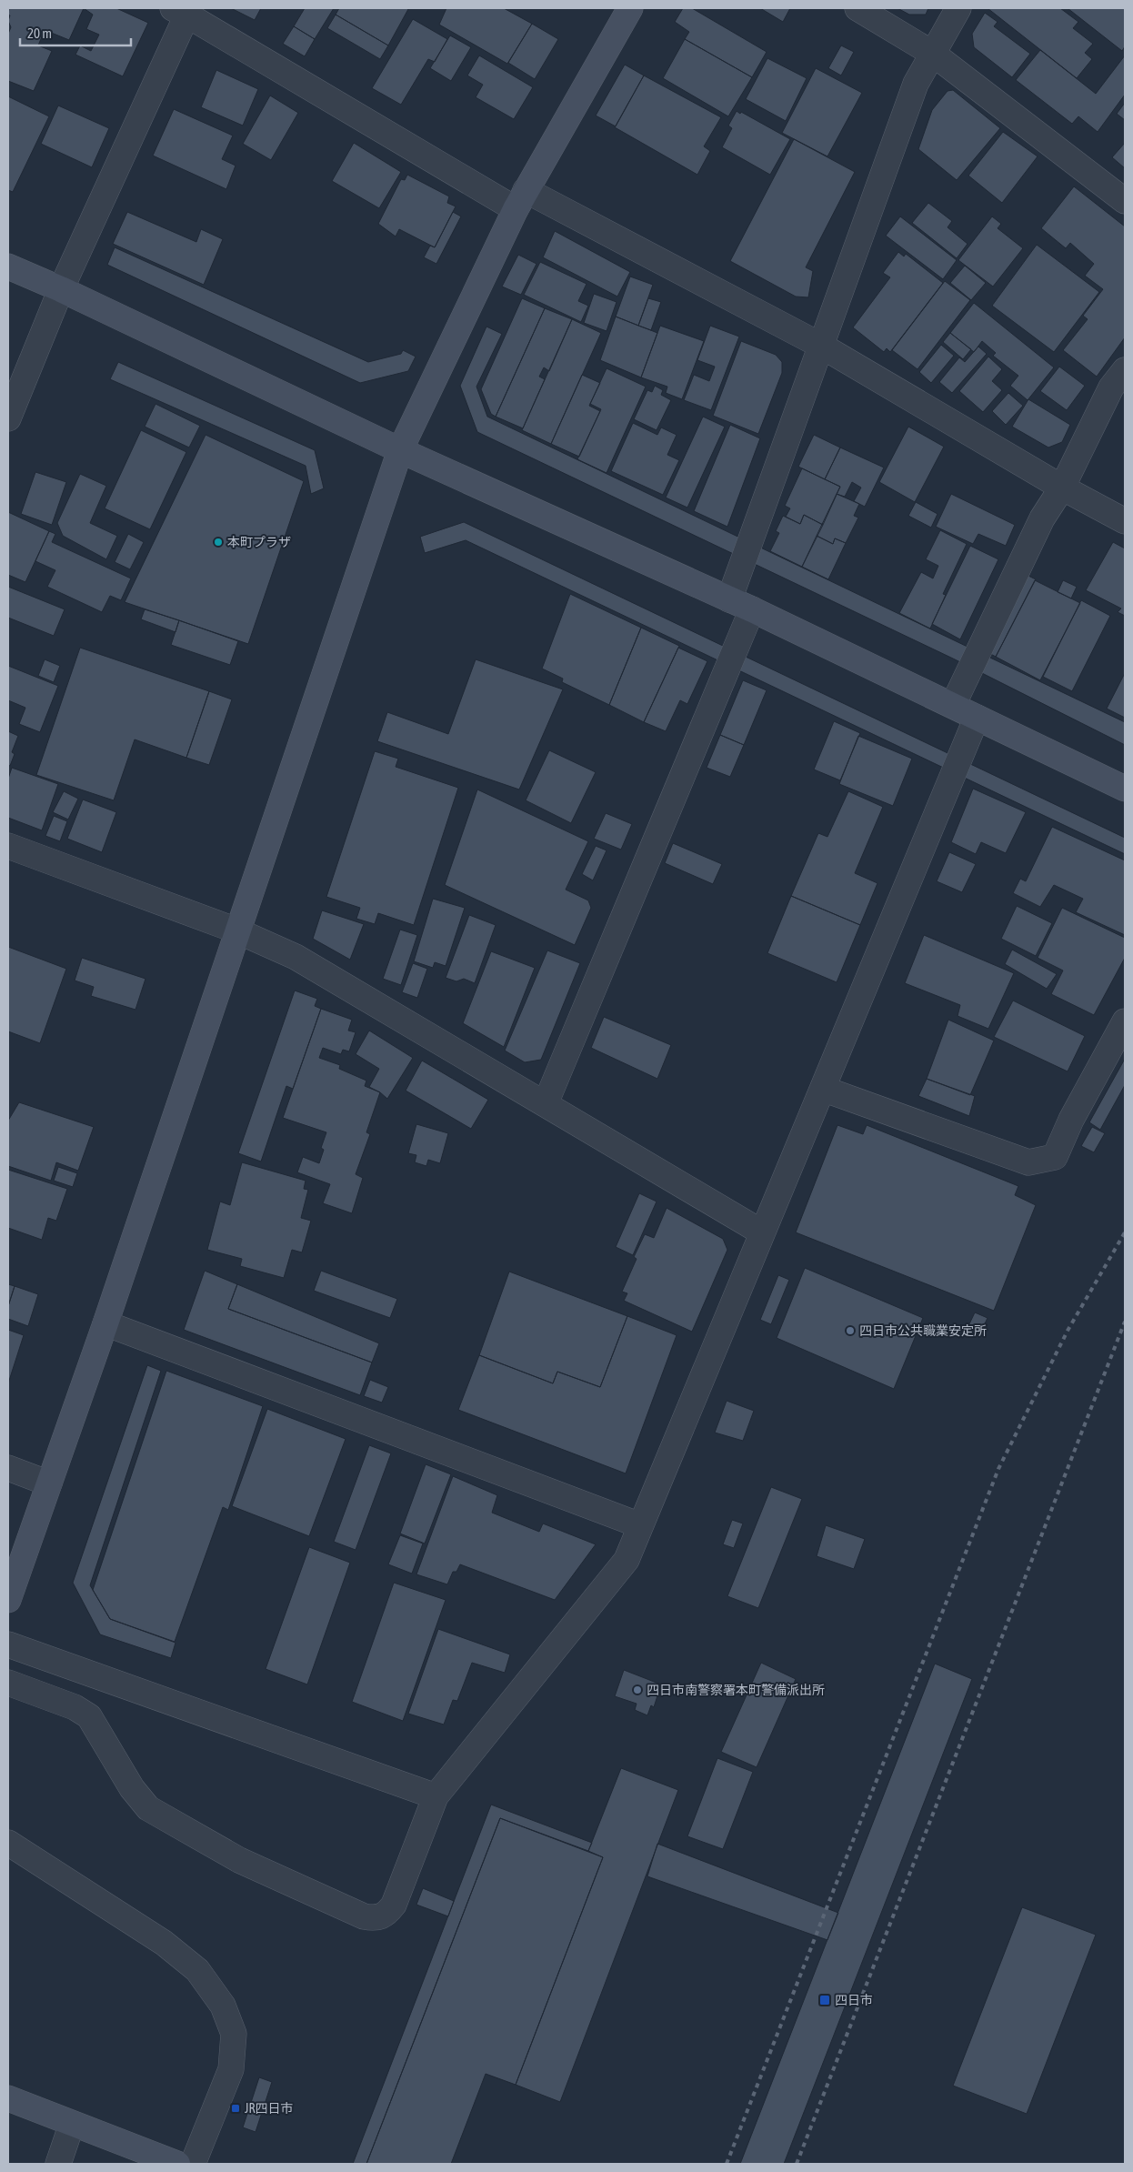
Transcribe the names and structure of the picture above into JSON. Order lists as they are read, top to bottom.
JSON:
{
  "places": {
    "other": ["本町プラザ", "四日市公共職業安定所", "四日市南警察署本町警備派出所"],
    "transit": ["四日市", "JR四日市"]
  },
  "scale_bar": "20 m"
}
